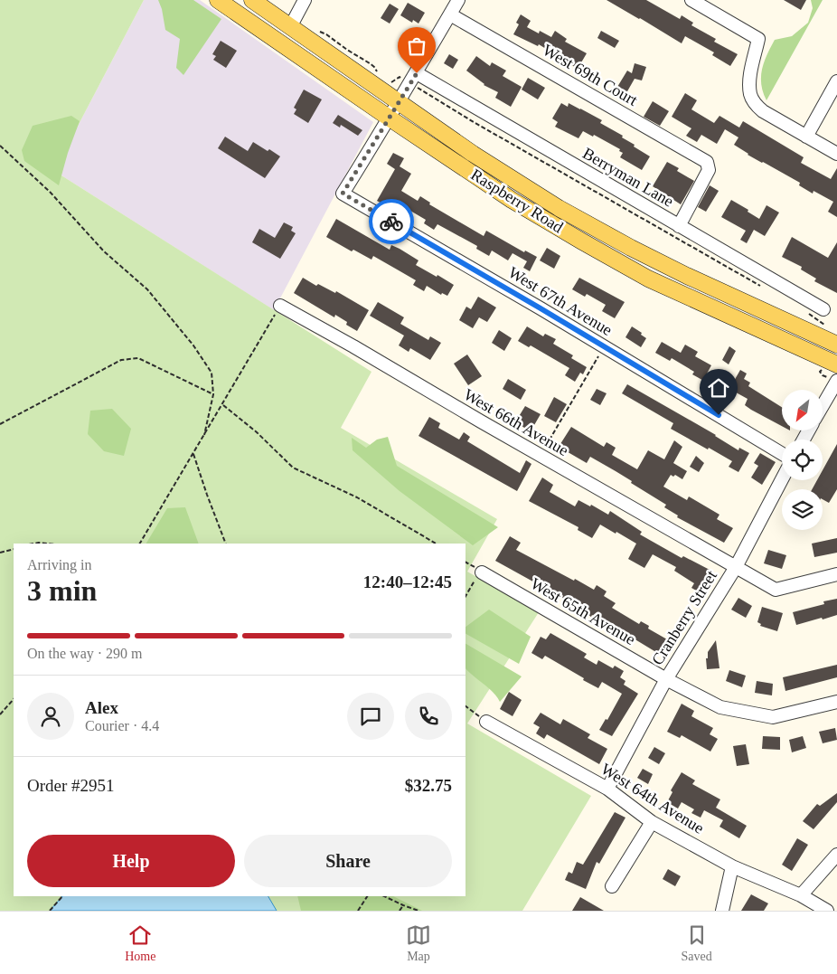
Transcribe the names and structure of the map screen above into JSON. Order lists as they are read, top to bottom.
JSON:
{
  "streets": {
    "main road": ["Raspberry Road"],
    "street": [
      "West 69th Court",
      "Berryman Lane",
      "West 67th Avenue",
      "West 66th Avenue",
      "West 65th Avenue",
      "Cranberry Street",
      "West 64th Avenue"
    ]
  },
  "crossings": [
    ["West 69th Court", "Berryman Lane"],
    ["Raspberry Road", "West 67th Avenue"],
    ["West 66th Avenue", "Cranberry Street"],
    ["West 65th Avenue", "Cranberry Street"],
    ["Cranberry Street", "West 64th Avenue"]
  ],
  "north": "bottom left",
  "page": {
    "heading": ["3 min", "Arriving in", "12:40–12:45"],
    "panel": [
      "Alex",
      "Courier · 4.4",
      "Order #2951",
      "$32.75"
    ],
    "bar": "On the way · 290 m",
    "buttons": ["Help", "Share"],
    "tabs": ["Home", "Map", "Saved"]
  }
}
